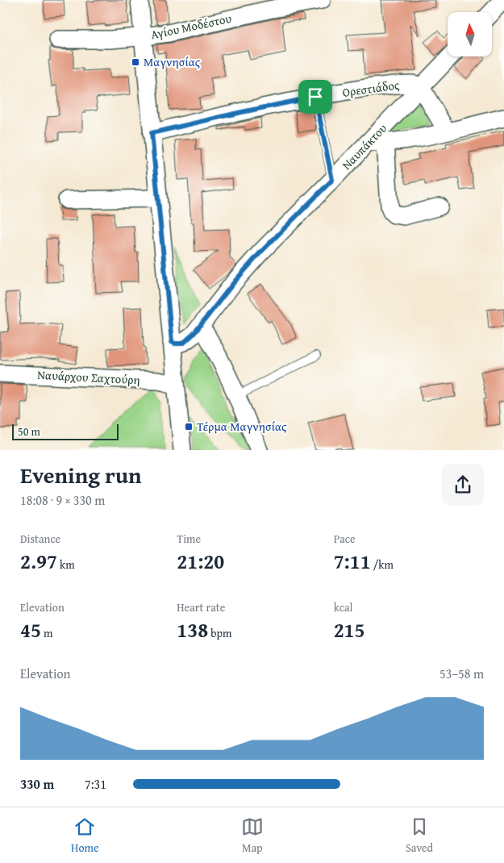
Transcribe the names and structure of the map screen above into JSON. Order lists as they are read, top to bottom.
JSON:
{
  "streets": {
    "street": [
      "Αγίου Μοδέστου",
      "Ορεστιάδος",
      "Ναυπάκτου",
      "Ναυάρχου Σαχτούρη"
    ]
  },
  "crossings": [
    ["Ορεστιάδος", "Ναυπάκτου"]
  ],
  "places": {
    "transit": ["Μαγνησίας", "Τέρμα Μαγνησίας"]
  },
  "scale_bar": "50 m",
  "north": "top",
  "page": {
    "scale": "50 m",
    "heading": ["Evening run", "18:08 · 9 × 330 m"],
    "stats": [
      ["Distance", "2.97 km"],
      ["Time", "21:20"],
      ["Pace", "7:11 /km"],
      ["Elevation", "45 m"],
      ["Heart rate", "138 bpm"],
      ["kcal", "215"]
    ],
    "chart": ["Elevation", "53–58 m"],
    "list": [
      {
        "name": "330 m",
        "note": "7:31"
      }
    ],
    "tabs": ["Home", "Map", "Saved"]
  }
}
